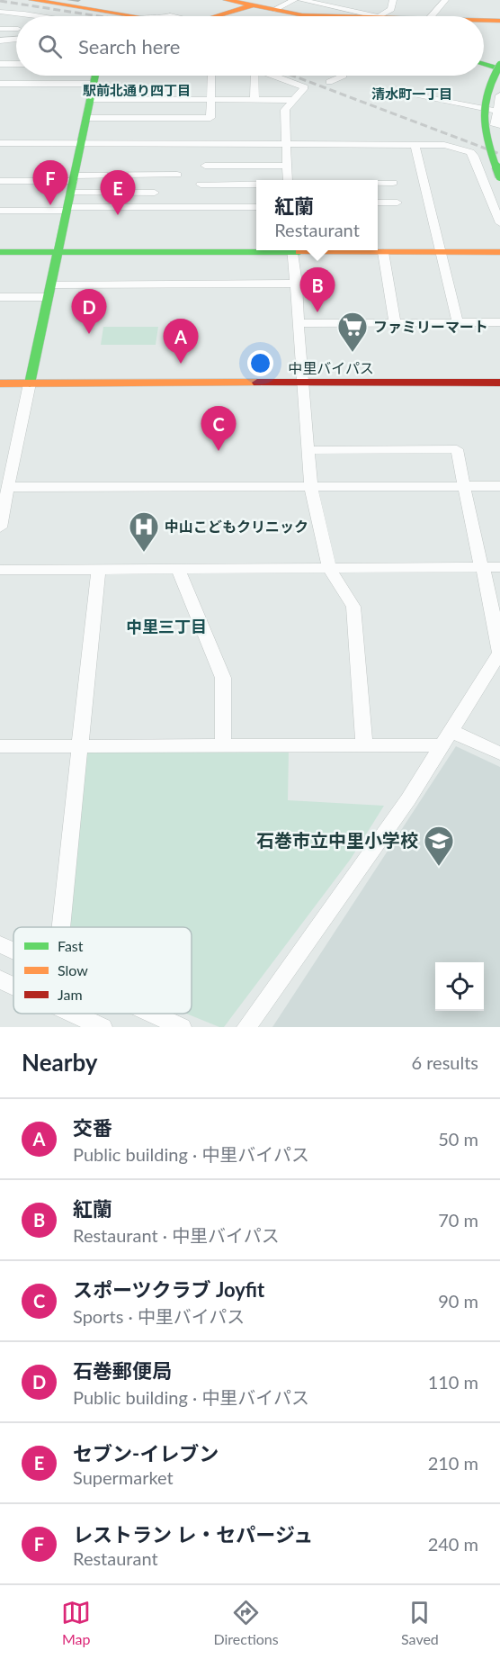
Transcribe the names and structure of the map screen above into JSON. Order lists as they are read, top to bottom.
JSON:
{
  "streets": {
    "main road": ["中里バイパス"]
  },
  "districts": ["駅前北通り四丁目", "清水町一丁目", "中里三丁目"],
  "places": {
    "supermarket": ["ファミリーマート"],
    "hospital": ["中山こどもクリニック"],
    "school or university": ["石巻市立中里小学校"]
  },
  "legend": ["Fast", "Slow", "Jam"],
  "page": {
    "search": "Search here",
    "pins": [
      "F",
      "E",
      "B",
      "D",
      "A",
      "C"
    ],
    "popup": ["紅蘭", "Restaurant"],
    "heading": ["Nearby", "6 results"],
    "list": [
      {
        "mark": "A",
        "name": "交番",
        "note": "Public building · 中里バイパス",
        "value": "50 m"
      },
      {
        "mark": "B",
        "name": "紅蘭",
        "note": "Restaurant · 中里バイパス",
        "value": "70 m"
      },
      {
        "mark": "C",
        "name": "スポーツクラブ Joyfit",
        "note": "Sports · 中里バイパス",
        "value": "90 m"
      },
      {
        "mark": "D",
        "name": "石巻郵便局",
        "note": "Public building · 中里バイパス",
        "value": "110 m"
      },
      {
        "mark": "E",
        "name": "セブン-イレブン",
        "note": "Supermarket",
        "value": "210 m"
      },
      {
        "mark": "F",
        "name": "レストラン レ・セパージュ",
        "note": "Restaurant",
        "value": "240 m"
      }
    ],
    "nav": ["Map", "Directions", "Saved"]
  }
}
